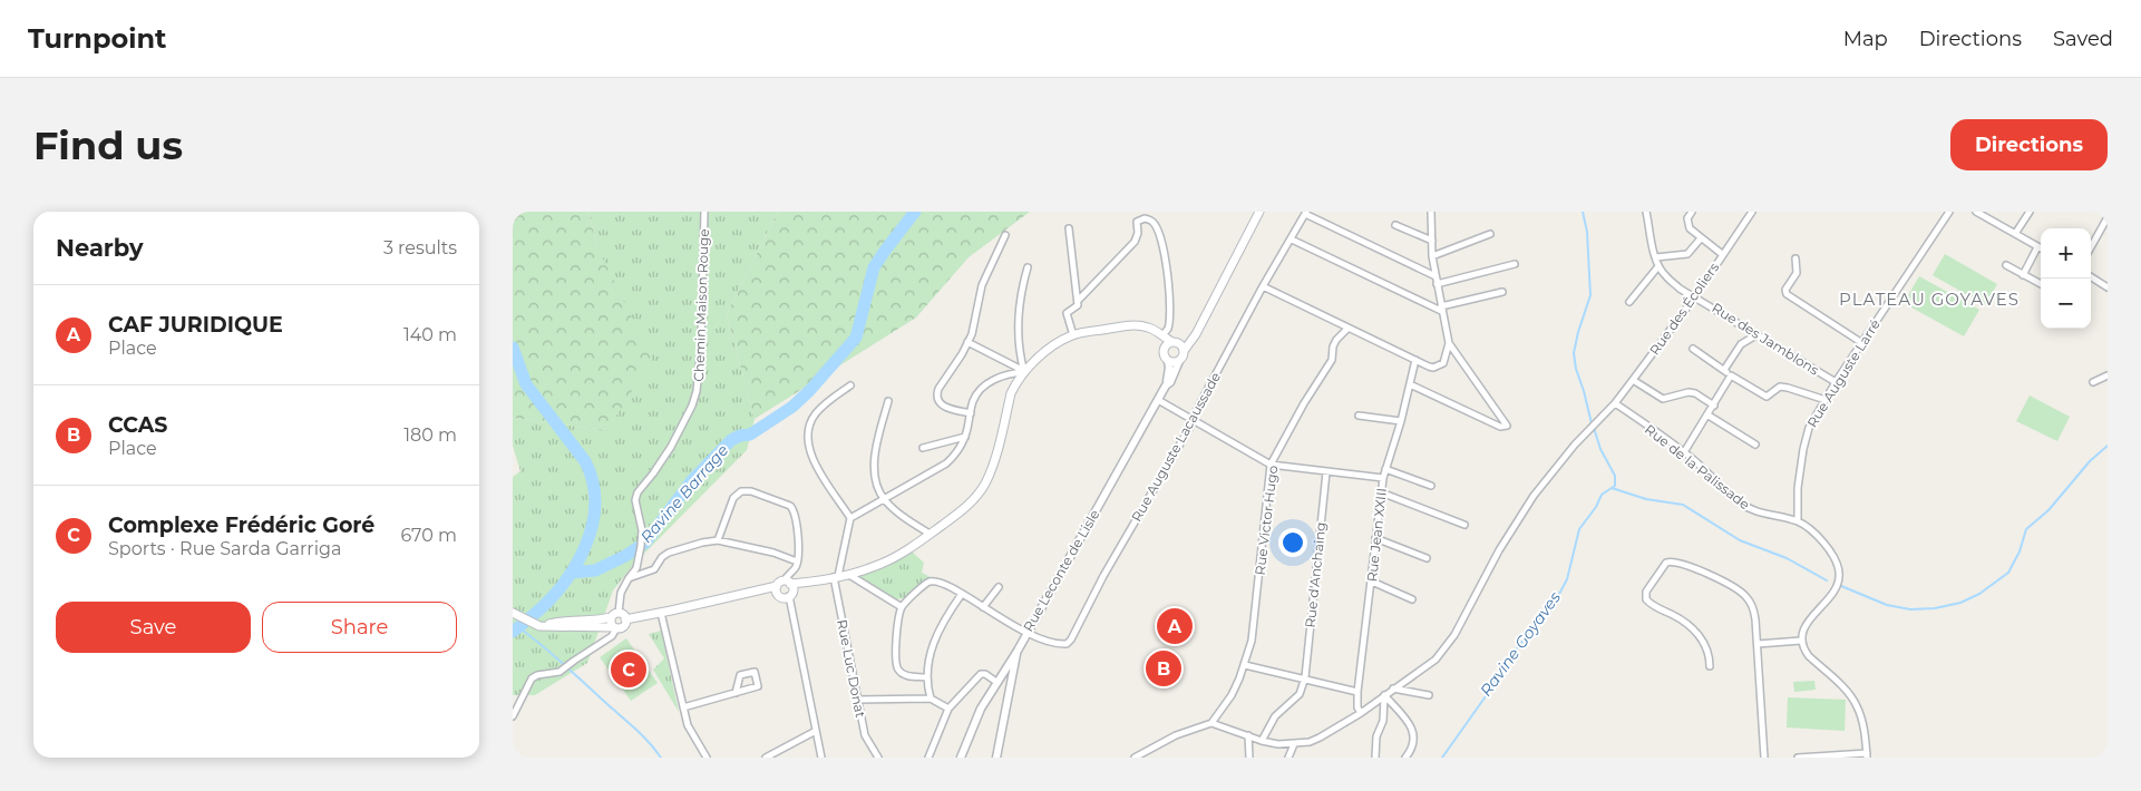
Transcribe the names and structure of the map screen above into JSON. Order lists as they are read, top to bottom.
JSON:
{
  "streets": {
    "street": [
      "Chemin Maison Rouge",
      "Rue des Écoliers",
      "Rue des Jamblons",
      "Rue Auguste Larré",
      "Rue Auguste Lacaussade",
      "Rue de la Palissade",
      "Rue Victor Hugo",
      "Rue Jean XXIII",
      "Rue Leconte de Lisle",
      "Rue d'Anchaing",
      "Rue Luc Donat"
    ]
  },
  "crossings": [
    ["Rue des Écoliers", "Rue des Jamblons"],
    ["Rue des Écoliers", "Rue de la Palissade"],
    ["Rue des Écoliers", "Rue Jean XXIII"],
    ["Rue des Jamblons", "Rue Auguste Larré"],
    ["Rue Auguste Larré", "Rue de la Palissade"],
    ["Rue Auguste Lacaussade", "Rue Leconte de Lisle"]
  ],
  "districts": ["PLATEAU GOYAVES"],
  "water": ["Ravine Barrage", "Ravine Goyaves"],
  "page": {
    "header": "Turnpoint",
    "nav": ["Map", "Directions", "Saved"],
    "buttons": [
      "Directions",
      ["Save", "Share"]
    ],
    "title": "Find us",
    "heading": ["Nearby", "3 results"],
    "map_buttons": ["+", "−"],
    "list": [
      {
        "mark": "A",
        "name": "CAF JURIDIQUE",
        "note": "Place",
        "value": "140 m"
      },
      {
        "mark": "B",
        "name": "CCAS",
        "note": "Place",
        "value": "180 m"
      },
      {
        "mark": "C",
        "name": "Complexe Frédéric Goré",
        "note": "Sports · Rue Sarda Garriga",
        "value": "670 m"
      }
    ],
    "pins": ["A", "B", "C"]
  }
}
